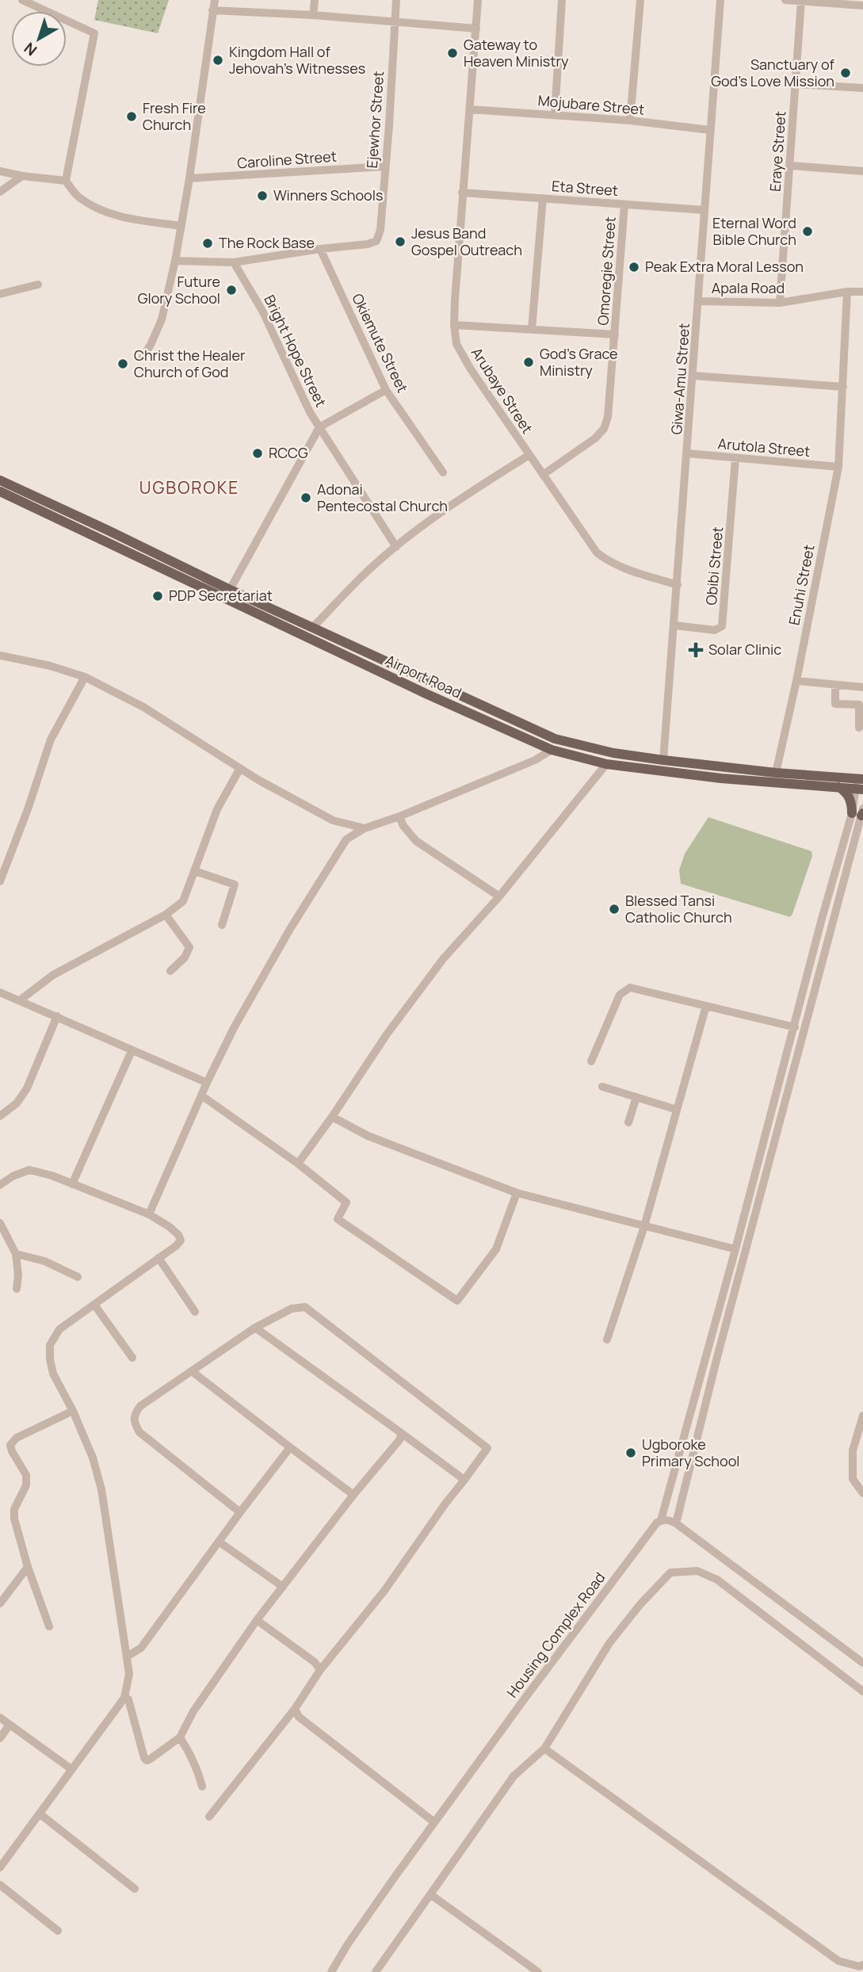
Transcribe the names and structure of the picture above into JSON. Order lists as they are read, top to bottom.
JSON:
{
  "streets": {
    "main road": ["Airport Road"],
    "street": [
      "Mojubare Street",
      "Ejewhor Street",
      "Eraye Street",
      "Caroline Street",
      "Eta Street",
      "Omoregie Street",
      "Apala Road",
      "Okiemute Street",
      "Bright Hope Street",
      "Giwa-Amu Street",
      "Arubaye Street",
      "Arutola Street",
      "Obibi Street",
      "Enuhi Street",
      "Housing Complex Road"
    ]
  },
  "crossings": [
    ["Mojubare Street", "Giwa-Amu Street"],
    ["Mojubare Street", "Arubaye Street"],
    ["Ejewhor Street", "Caroline Street"],
    ["Ejewhor Street", "Okiemute Street"],
    ["Eraye Street", "Apala Road"],
    ["Eta Street", "Omoregie Street"],
    ["Eta Street", "Giwa-Amu Street"],
    ["Eta Street", "Arubaye Street"],
    ["Omoregie Street", "Arubaye Street"],
    ["Apala Road", "Giwa-Amu Street"],
    ["Apala Road", "Enuhi Street"],
    ["Bright Hope Street", "Airport Road"],
    ["Giwa-Amu Street", "Arubaye Street"],
    ["Giwa-Amu Street", "Arutola Street"],
    ["Giwa-Amu Street", "Obibi Street"],
    ["Giwa-Amu Street", "Airport Road"],
    ["Arutola Street", "Obibi Street"],
    ["Arutola Street", "Enuhi Street"],
    ["Enuhi Street", "Airport Road"]
  ],
  "districts": ["UGBOROKE"],
  "places": {
    "other": [
      "Gateway to Heaven Ministry",
      "Kingdom Hall of Jehovah's Witnesses",
      "Sanctuary of God's Love Mission",
      "Fresh Fire Church",
      "Winners Schools",
      "Eternal Word Bible Church",
      "Jesus Band Gospel Outreach",
      "The Rock Base",
      "Peak Extra Moral Lesson",
      "Future Glory School",
      "God's Grace Ministry",
      "Christ the Healer Church of God",
      "RCCG",
      "Adonai Pentecostal Church",
      "PDP Secretariat",
      "Blessed Tansi Catholic Church",
      "Ugboroke Primary School"
    ],
    "health": ["Solar Clinic"]
  },
  "north": "bottom left"
}
